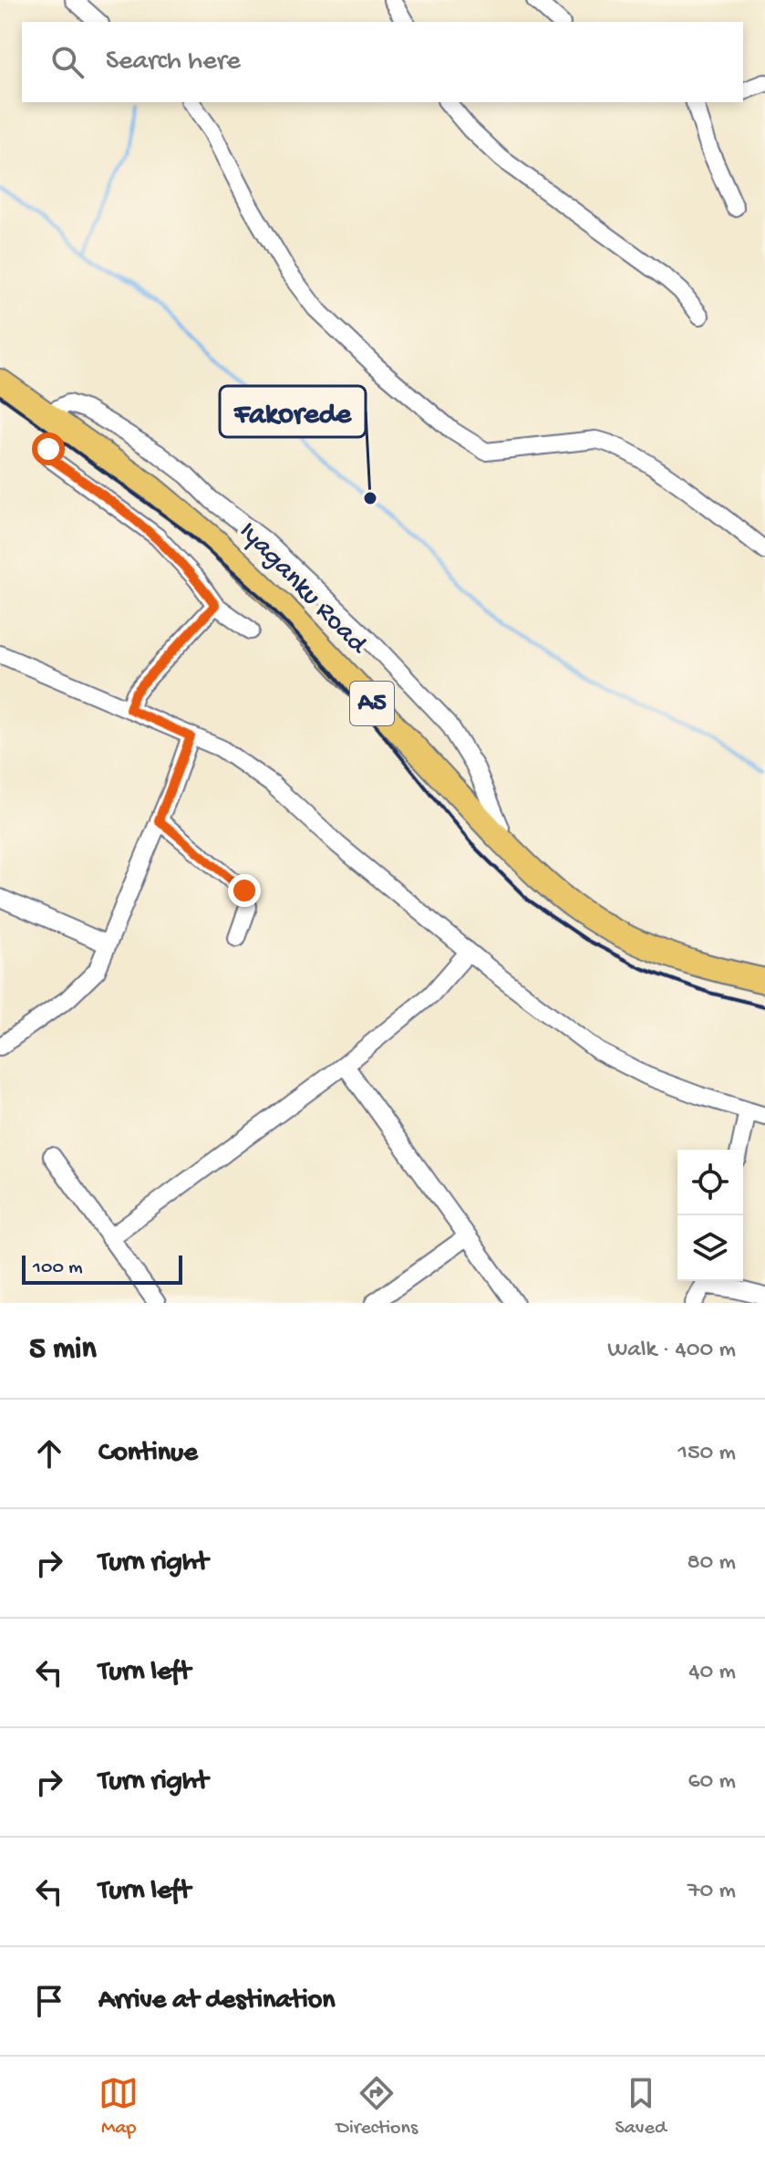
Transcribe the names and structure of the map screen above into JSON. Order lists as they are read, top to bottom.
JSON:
{
  "streets": {
    "highway": ["Iyaganku Road", "A5"]
  },
  "places": ["Fakorede"],
  "scale_bar": "100 m",
  "page": {
    "search": "Search here",
    "scale": "100 m",
    "heading": ["5 min", "Walk · 400 m"],
    "list": [
      ["Continue", "150 m"],
      ["Turn right", "80 m"],
      ["Turn left", "40 m"],
      ["Turn right", "60 m"],
      ["Turn left", "70 m"],
      "Arrive at destination"
    ],
    "nav": ["Map", "Directions", "Saved"]
  }
}
